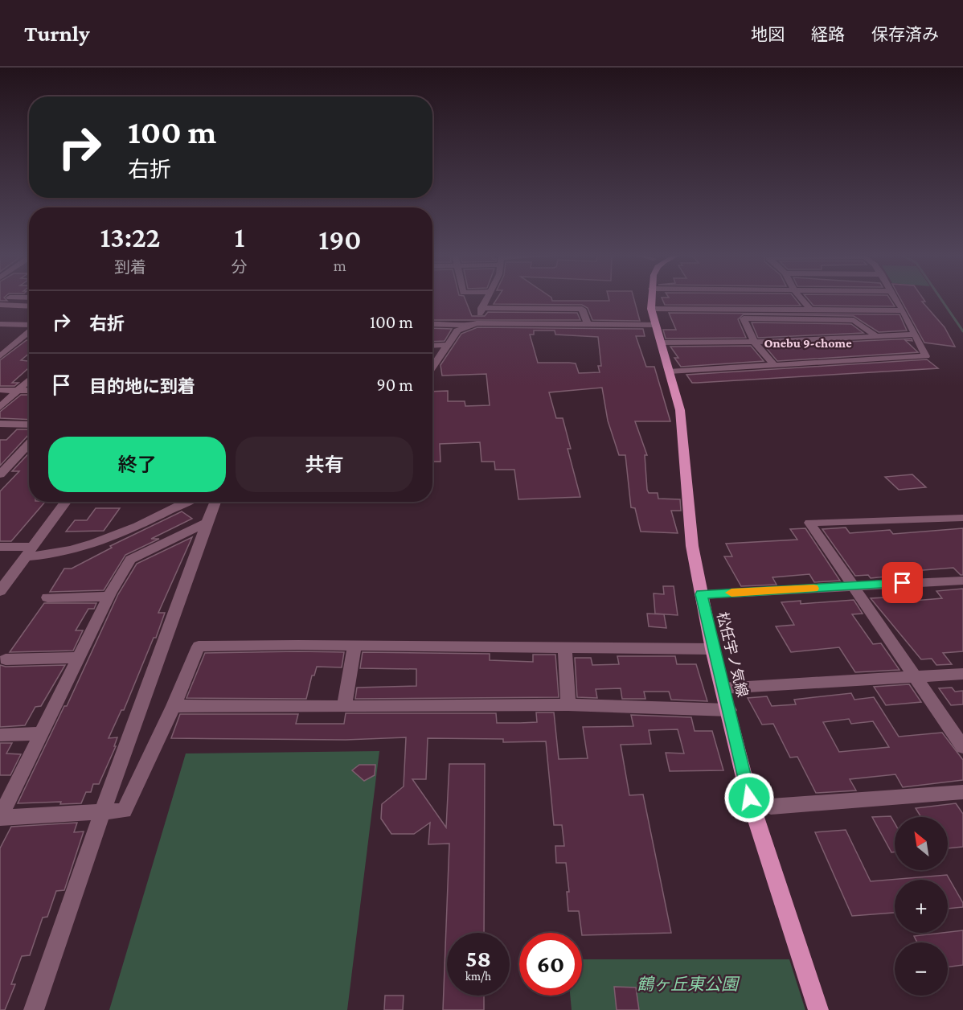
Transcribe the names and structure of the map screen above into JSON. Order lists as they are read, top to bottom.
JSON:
{
  "streets": {
    "main road": ["松任宇ノ気線"]
  },
  "districts": ["Onebu 9-chome"],
  "parks": ["鶴ヶ丘東公園"],
  "north": "top left",
  "page": {
    "header": "Turnly",
    "nav": ["地図", "経路", "保存済み"],
    "turn": ["100 m", "右折"],
    "eta": [
      "13:22",
      "到着",
      "1",
      "分",
      "190",
      "m"
    ],
    "list": [
      {
        "name": "右折",
        "value": "100 m"
      },
      {
        "name": "目的地に到着",
        "value": "90 m"
      }
    ],
    "buttons": ["終了", "共有"],
    "map_buttons": ["+", "−"],
    "speed": "58 km/h",
    "limit": "60"
  }
}
